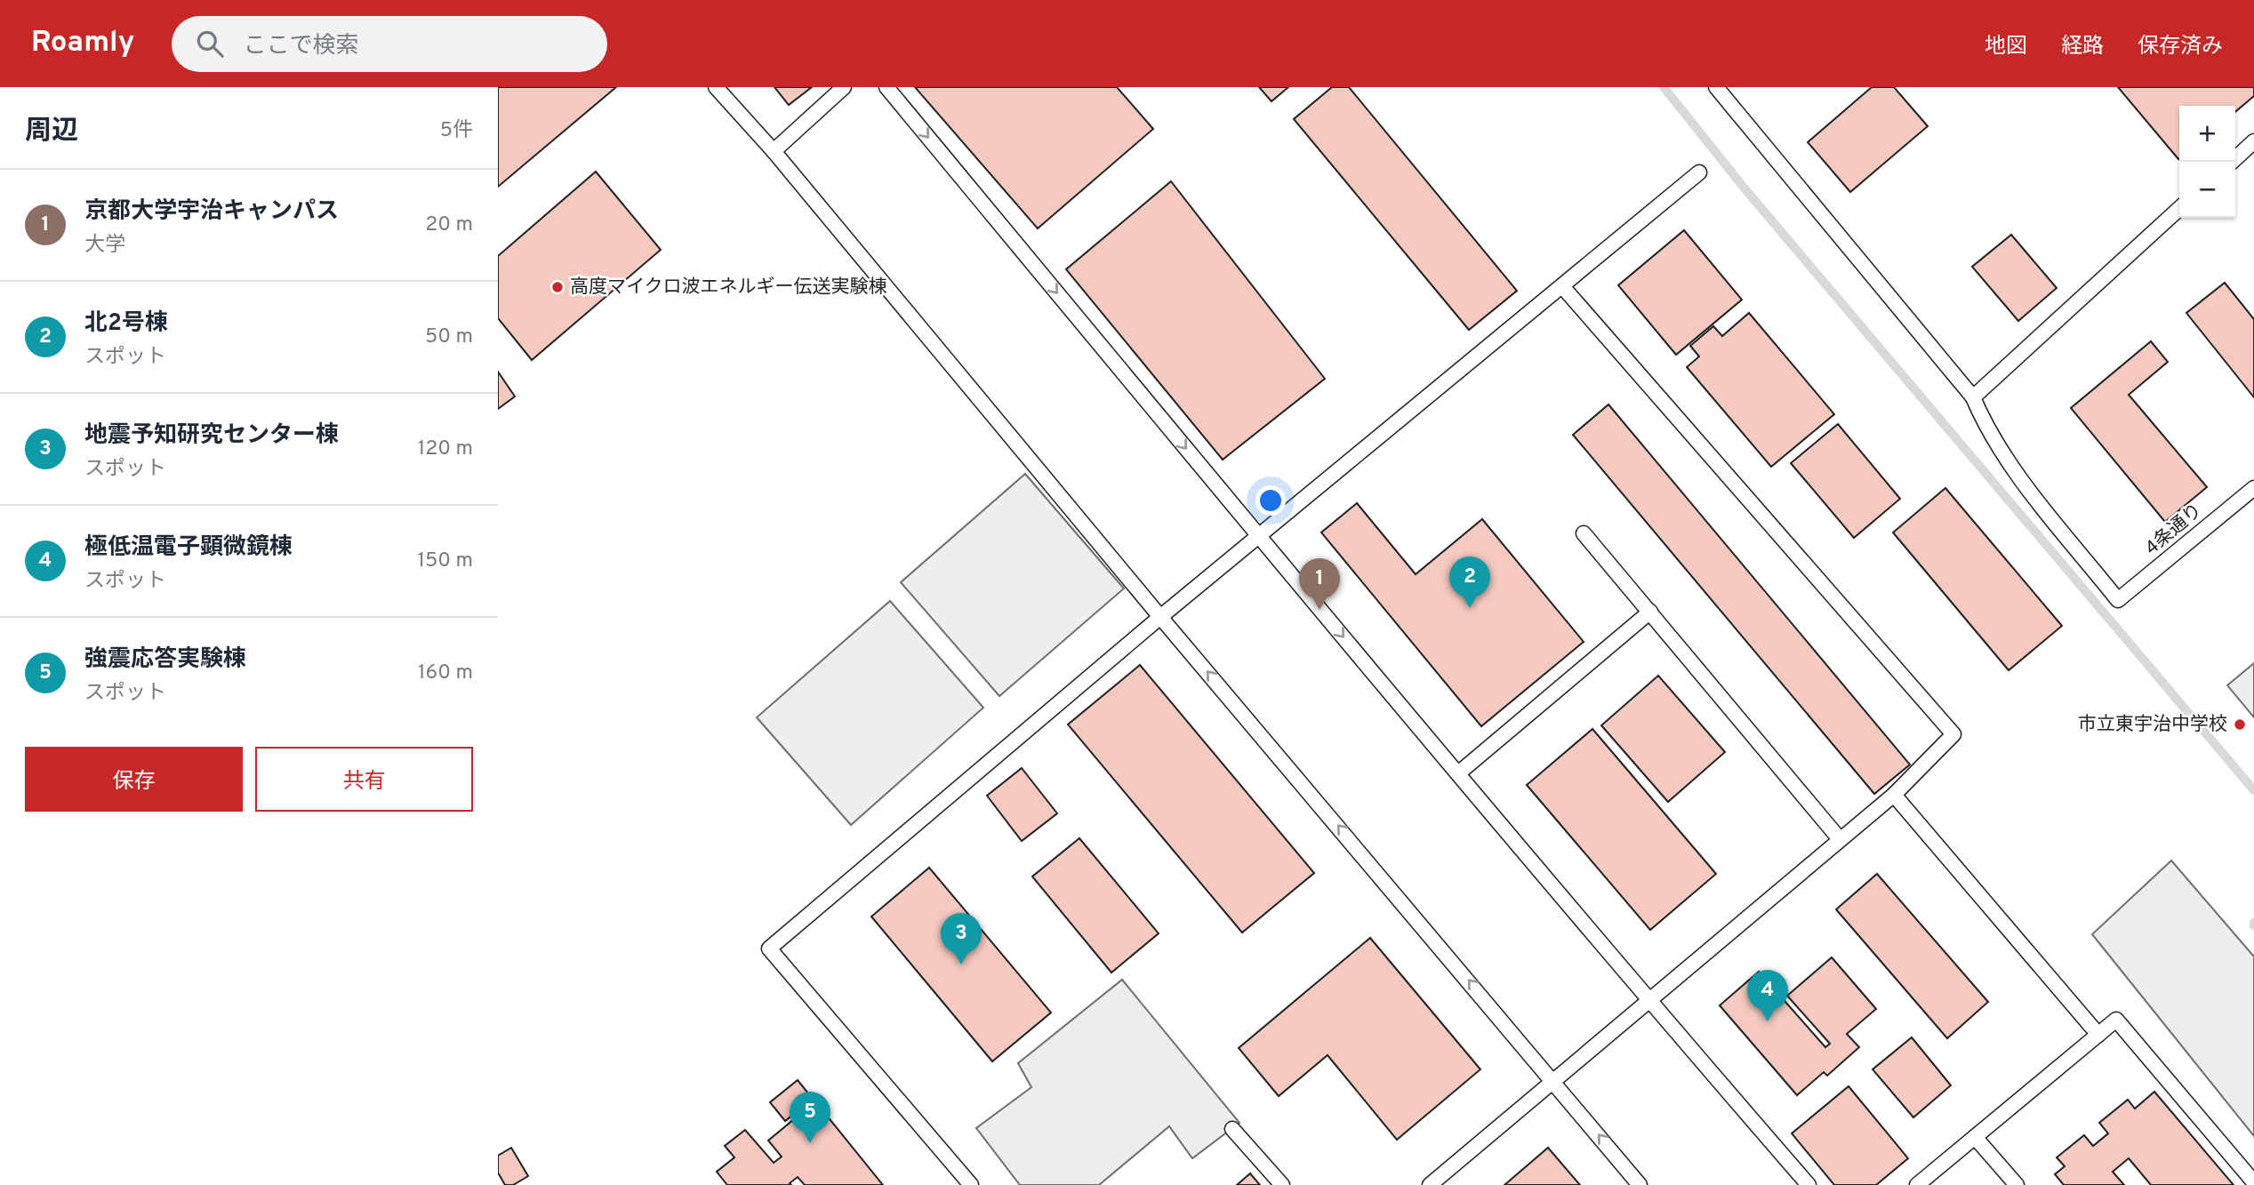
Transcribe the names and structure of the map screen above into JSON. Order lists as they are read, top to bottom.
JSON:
{
  "streets": {
    "lane": ["4条通り"]
  },
  "places": ["高度マイクロ波エネルギー伝送実験棟", "市立東宇治中学校"],
  "page": {
    "header": "Roamly",
    "search": "ここで検索",
    "nav": ["地図", "経路", "保存済み"],
    "heading": ["周辺", "5件"],
    "map_buttons": ["+", "−"],
    "list": [
      {
        "mark": "1",
        "name": "京都大学宇治キャンパス",
        "note": "大学",
        "value": "20 m"
      },
      {
        "mark": "2",
        "name": "北2号棟",
        "note": "スポット",
        "value": "50 m"
      },
      {
        "mark": "3",
        "name": "地震予知研究センター棟",
        "note": "スポット",
        "value": "120 m"
      },
      {
        "mark": "4",
        "name": "極低温電子顕微鏡棟",
        "note": "スポット",
        "value": "150 m"
      },
      {
        "mark": "5",
        "name": "強震応答実験棟",
        "note": "スポット",
        "value": "160 m"
      }
    ],
    "pins": [
      "2",
      "1",
      "3",
      "4",
      "5"
    ],
    "buttons": ["保存", "共有"]
  }
}
